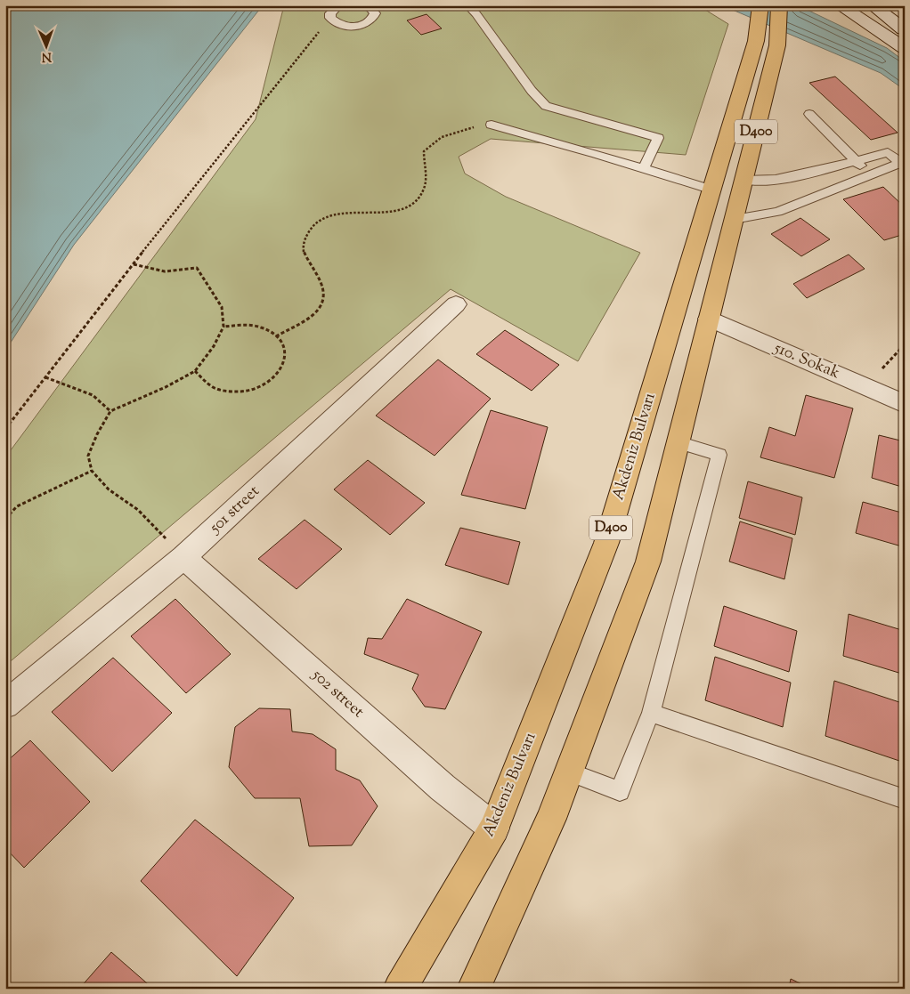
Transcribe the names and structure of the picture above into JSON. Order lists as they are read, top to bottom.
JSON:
{
  "streets": {
    "highway": ["D400", "Akdeniz Bulvarı"],
    "street": ["510. Sokak", "501 street", "502 street"]
  },
  "crossings": [
    ["510. Sokak", "Akdeniz Bulvarı"],
    ["Akdeniz Bulvarı", "502 street"],
    ["501 street", "502 street"]
  ],
  "north": "bottom"
}
